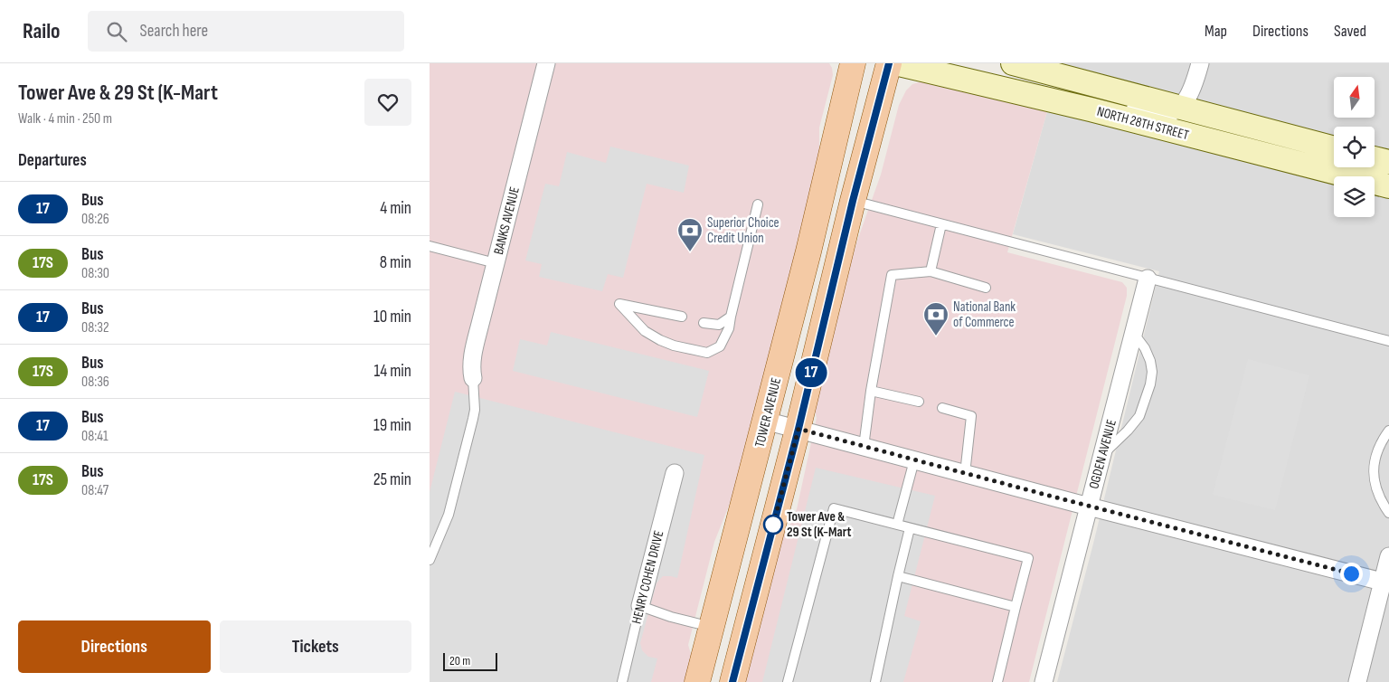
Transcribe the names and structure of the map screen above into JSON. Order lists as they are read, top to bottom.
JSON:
{
  "streets": {
    "main road": ["NORTH 28TH STREET", "TOWER AVENUE"],
    "street": ["BANKS AVENUE", "OGDEN AVENUE", "HENRY COHEN DRIVE"]
  },
  "places": {
    "bank": ["Superior Choice Credit Union", "National Bank of Commerce"],
    "other": ["Tower Ave & 29 St (K-Mart"]
  },
  "lines": ["bus line 17"],
  "scale_bar": "20 m",
  "north": "top",
  "page": {
    "header": "Railo",
    "search": "Search here",
    "nav": ["Map", "Directions", "Saved"],
    "heading": [
      ["Tower Ave & 29 St (K-Mart", "Walk · 4 min · 250 m"],
      "Departures"
    ],
    "on_map": "17",
    "list": [
      {
        "mark": "17",
        "name": "Bus",
        "note": "08:26",
        "value": "4 min"
      },
      {
        "mark": "17S",
        "name": "Bus",
        "note": "08:30",
        "value": "8 min"
      },
      {
        "mark": "17",
        "name": "Bus",
        "note": "08:32",
        "value": "10 min"
      },
      {
        "mark": "17S",
        "name": "Bus",
        "note": "08:36",
        "value": "14 min"
      },
      {
        "mark": "17",
        "name": "Bus",
        "note": "08:41",
        "value": "19 min"
      },
      {
        "mark": "17S",
        "name": "Bus",
        "note": "08:47",
        "value": "25 min"
      }
    ],
    "buttons": ["Directions", "Tickets"],
    "scale": "20 m"
  }
}
